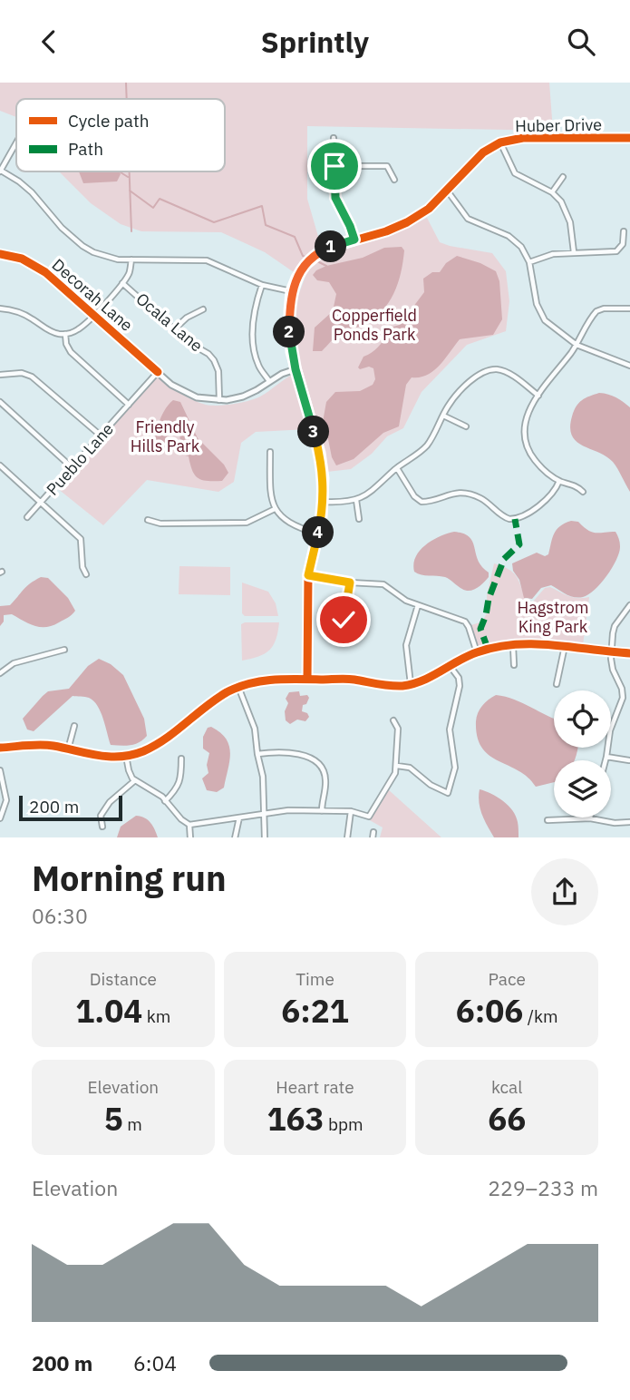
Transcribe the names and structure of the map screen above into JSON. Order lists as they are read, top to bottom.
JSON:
{
  "streets": {
    "street": [
      "Huber Drive",
      "Decorah Lane",
      "Ocala Lane",
      "Pueblo Lane"
    ]
  },
  "crossings": [
    ["Huber Drive", "Decorah Lane"],
    ["Decorah Lane", "Ocala Lane"],
    ["Decorah Lane", "Pueblo Lane"]
  ],
  "parks": ["Copperfield Ponds Park", "Friendly Hills Park", "Hagstrom King Park"],
  "legend": ["Cycle path", "Path"],
  "scale_bar": "200 m",
  "page": {
    "header": "Sprintly",
    "pins": [
      "1",
      "2",
      "3",
      "4"
    ],
    "scale": "200 m",
    "heading": ["Morning run", "06:30"],
    "stats": [
      ["Distance", "1.04 km"],
      ["Time", "6:21"],
      ["Pace", "6:06 /km"],
      ["Elevation", "5 m"],
      ["Heart rate", "163 bpm"],
      ["kcal", "66"]
    ],
    "chart": ["Elevation", "229–233 m"],
    "list": [
      {
        "name": "200 m",
        "note": "6:04"
      }
    ]
  }
}
